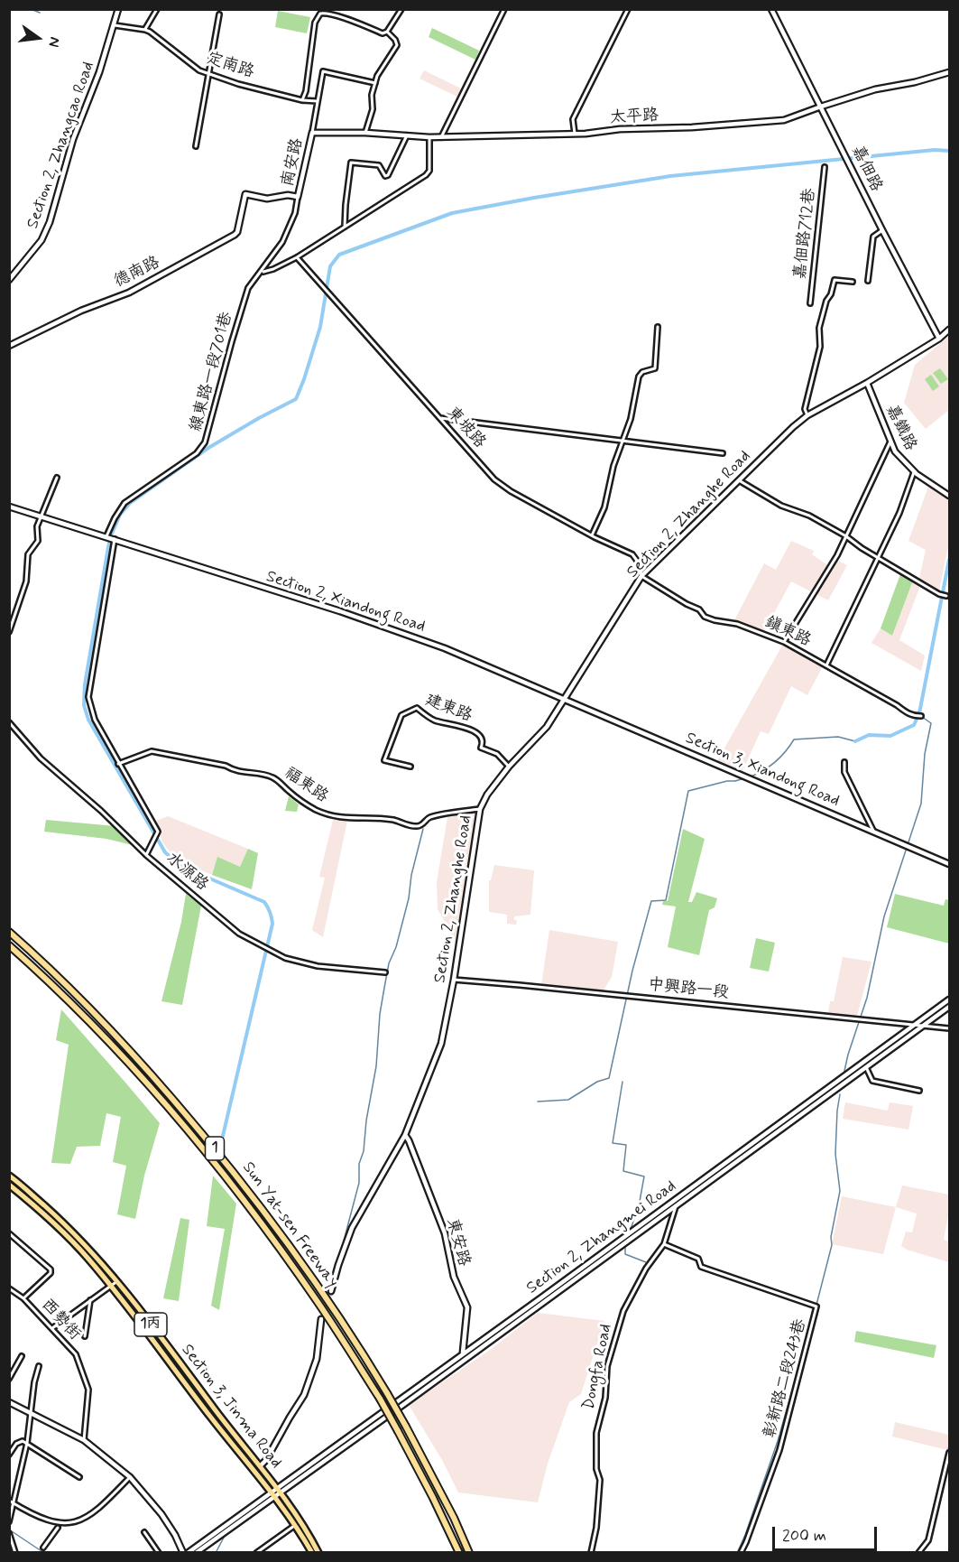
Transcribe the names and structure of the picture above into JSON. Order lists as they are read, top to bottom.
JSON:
{
  "streets": {
    "highway": ["1", "Sun Yat-sen Freeway"],
    "main road": ["1丙", "Section 3, Jinma Road"],
    "street": [
      "定南路",
      "太平路",
      "Section 2, Zhangcao Road",
      "南安路",
      "嘉佃路",
      "嘉佃路712巷",
      "德南路",
      "線東路一段701巷",
      "東坡路",
      "嘉鐵路",
      "Section 2, Zhanghe Road",
      "Section 2, Xiandong Road",
      "鎮東路",
      "建東路",
      "Section 3, Xiandong Road",
      "福東路",
      "水源路",
      "中興路一段",
      "Section 2, Zhangmei Road",
      "東安路",
      "西勢街",
      "Dongfa Road",
      "彰新路二段243巷"
    ]
  },
  "crossings": [
    ["定南路", "Section 2, Zhangcao Road"],
    ["太平路", "南安路"],
    ["太平路", "嘉佃路"],
    ["南安路", "德南路"],
    ["南安路", "線東路一段701巷"],
    ["嘉佃路", "Section 2, Zhanghe Road"],
    ["德南路", "線東路一段701巷"],
    ["線東路一段701巷", "Section 2, Xiandong Road"],
    ["東坡路", "Section 2, Zhanghe Road"],
    ["東坡路", "鎮東路"],
    ["嘉鐵路", "Section 2, Zhanghe Road"],
    ["Section 2, Zhanghe Road", "Section 2, Xiandong Road"],
    ["Section 2, Zhanghe Road", "鎮東路"],
    ["Section 2, Zhanghe Road", "建東路"],
    ["Section 2, Zhanghe Road", "Section 3, Xiandong Road"],
    ["Section 2, Zhanghe Road", "福東路"],
    ["Section 2, Zhanghe Road", "中興路一段"],
    ["Section 2, Zhanghe Road", "東安路"],
    ["Section 2, Xiandong Road", "Section 3, Xiandong Road"],
    ["Section 2, Zhangmei Road", "東安路"],
    ["Section 2, Zhangmei Road", "Dongfa Road"],
    ["1丙", "Section 3, Jinma Road"],
    ["Dongfa Road", "彰新路二段243巷"]
  ],
  "scale_bar": "200 m",
  "north": "right"
}
